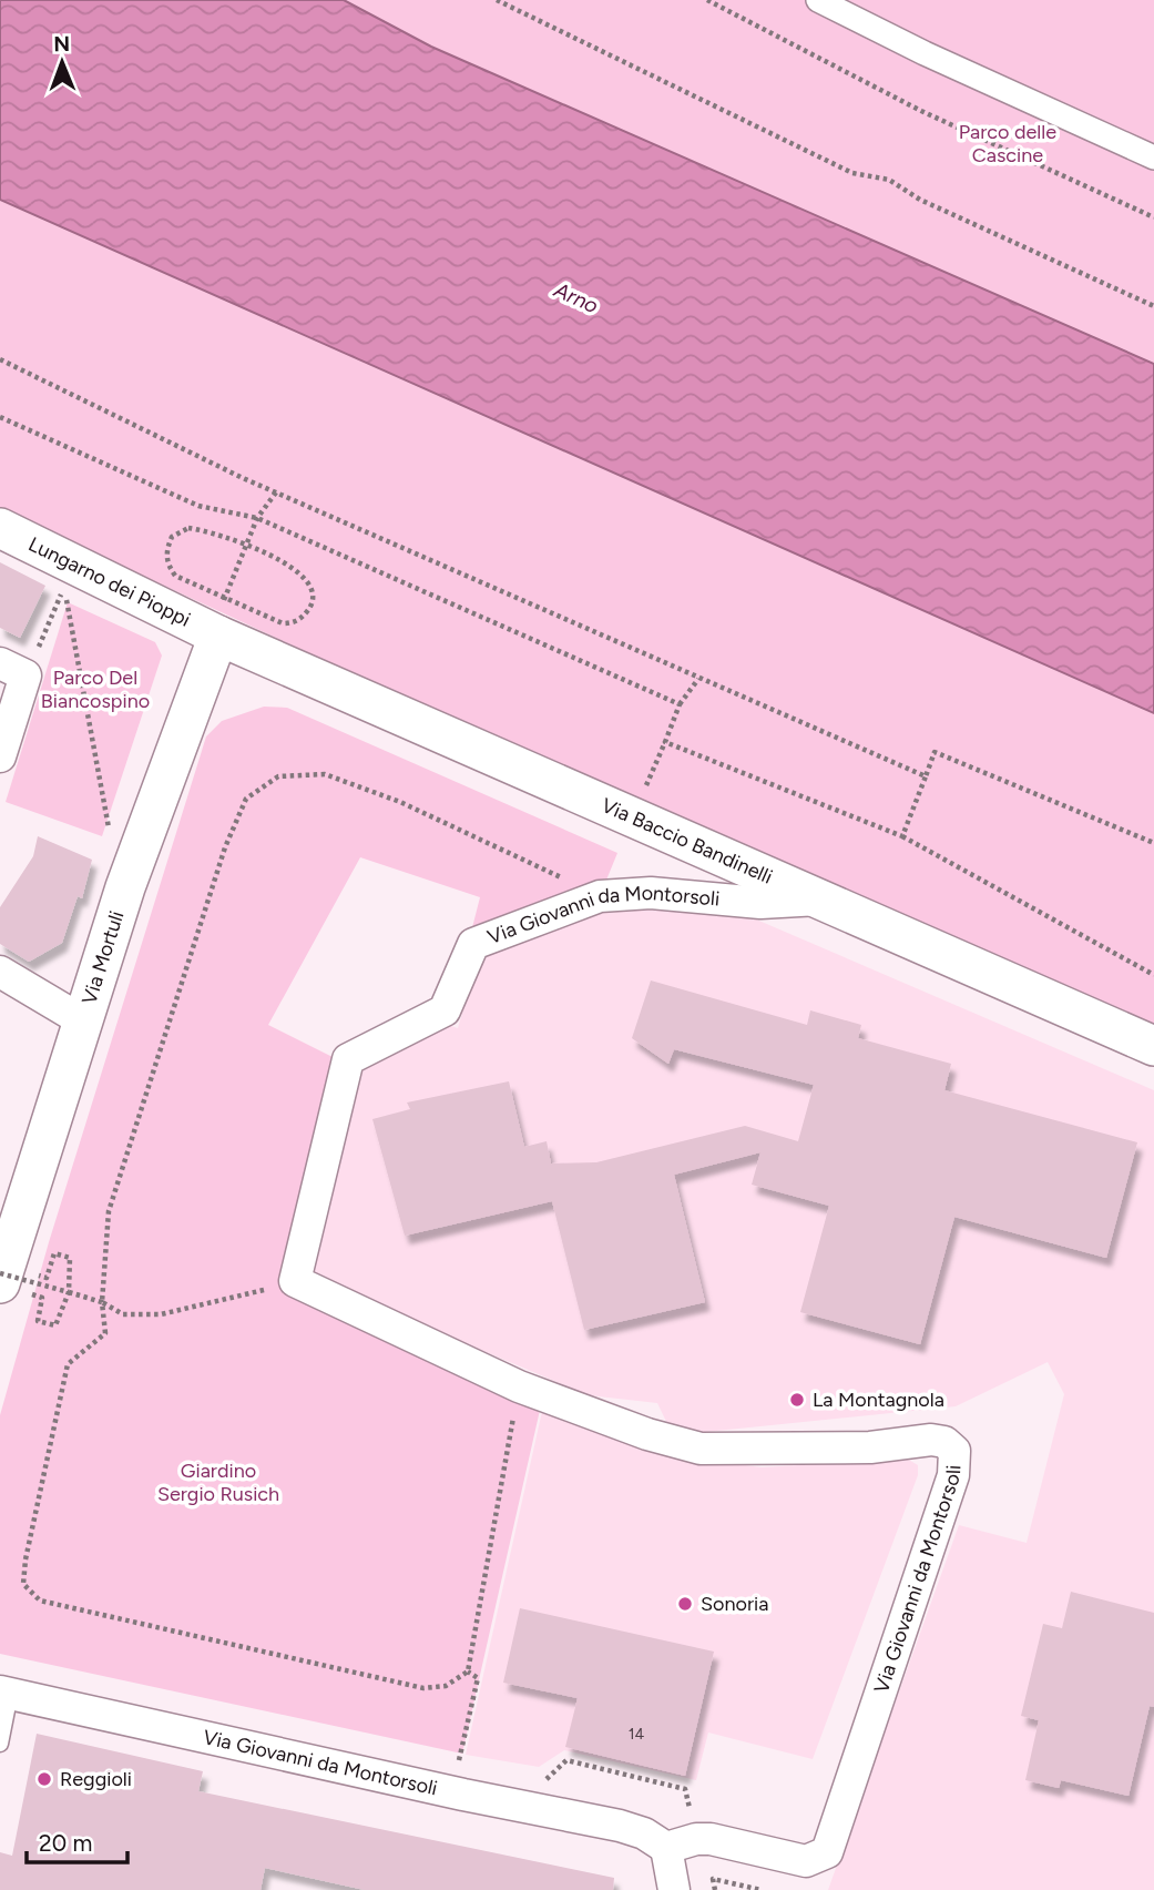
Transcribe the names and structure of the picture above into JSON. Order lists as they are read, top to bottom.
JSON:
{
  "streets": {
    "street": [
      "Lungarno dei Pioppi",
      "Via Baccio Bandinelli",
      "Via Giovanni da Montorsoli",
      "Via Mortuli"
    ]
  },
  "crossings": [
    ["Lungarno dei Pioppi", "Via Baccio Bandinelli"],
    ["Lungarno dei Pioppi", "Via Mortuli"],
    ["Via Baccio Bandinelli", "Via Giovanni da Montorsoli"],
    ["Via Baccio Bandinelli", "Via Mortuli"]
  ],
  "water": ["Arno"],
  "parks": ["Parco delle Cascine", "Parco Del Biancospino", "Giardino Sergio Rusich"],
  "places": ["La Montagnola", "Sonoria", "Reggioli"],
  "house_numbers": ["14"],
  "scale_bar": "20 m",
  "north": "top"
}
